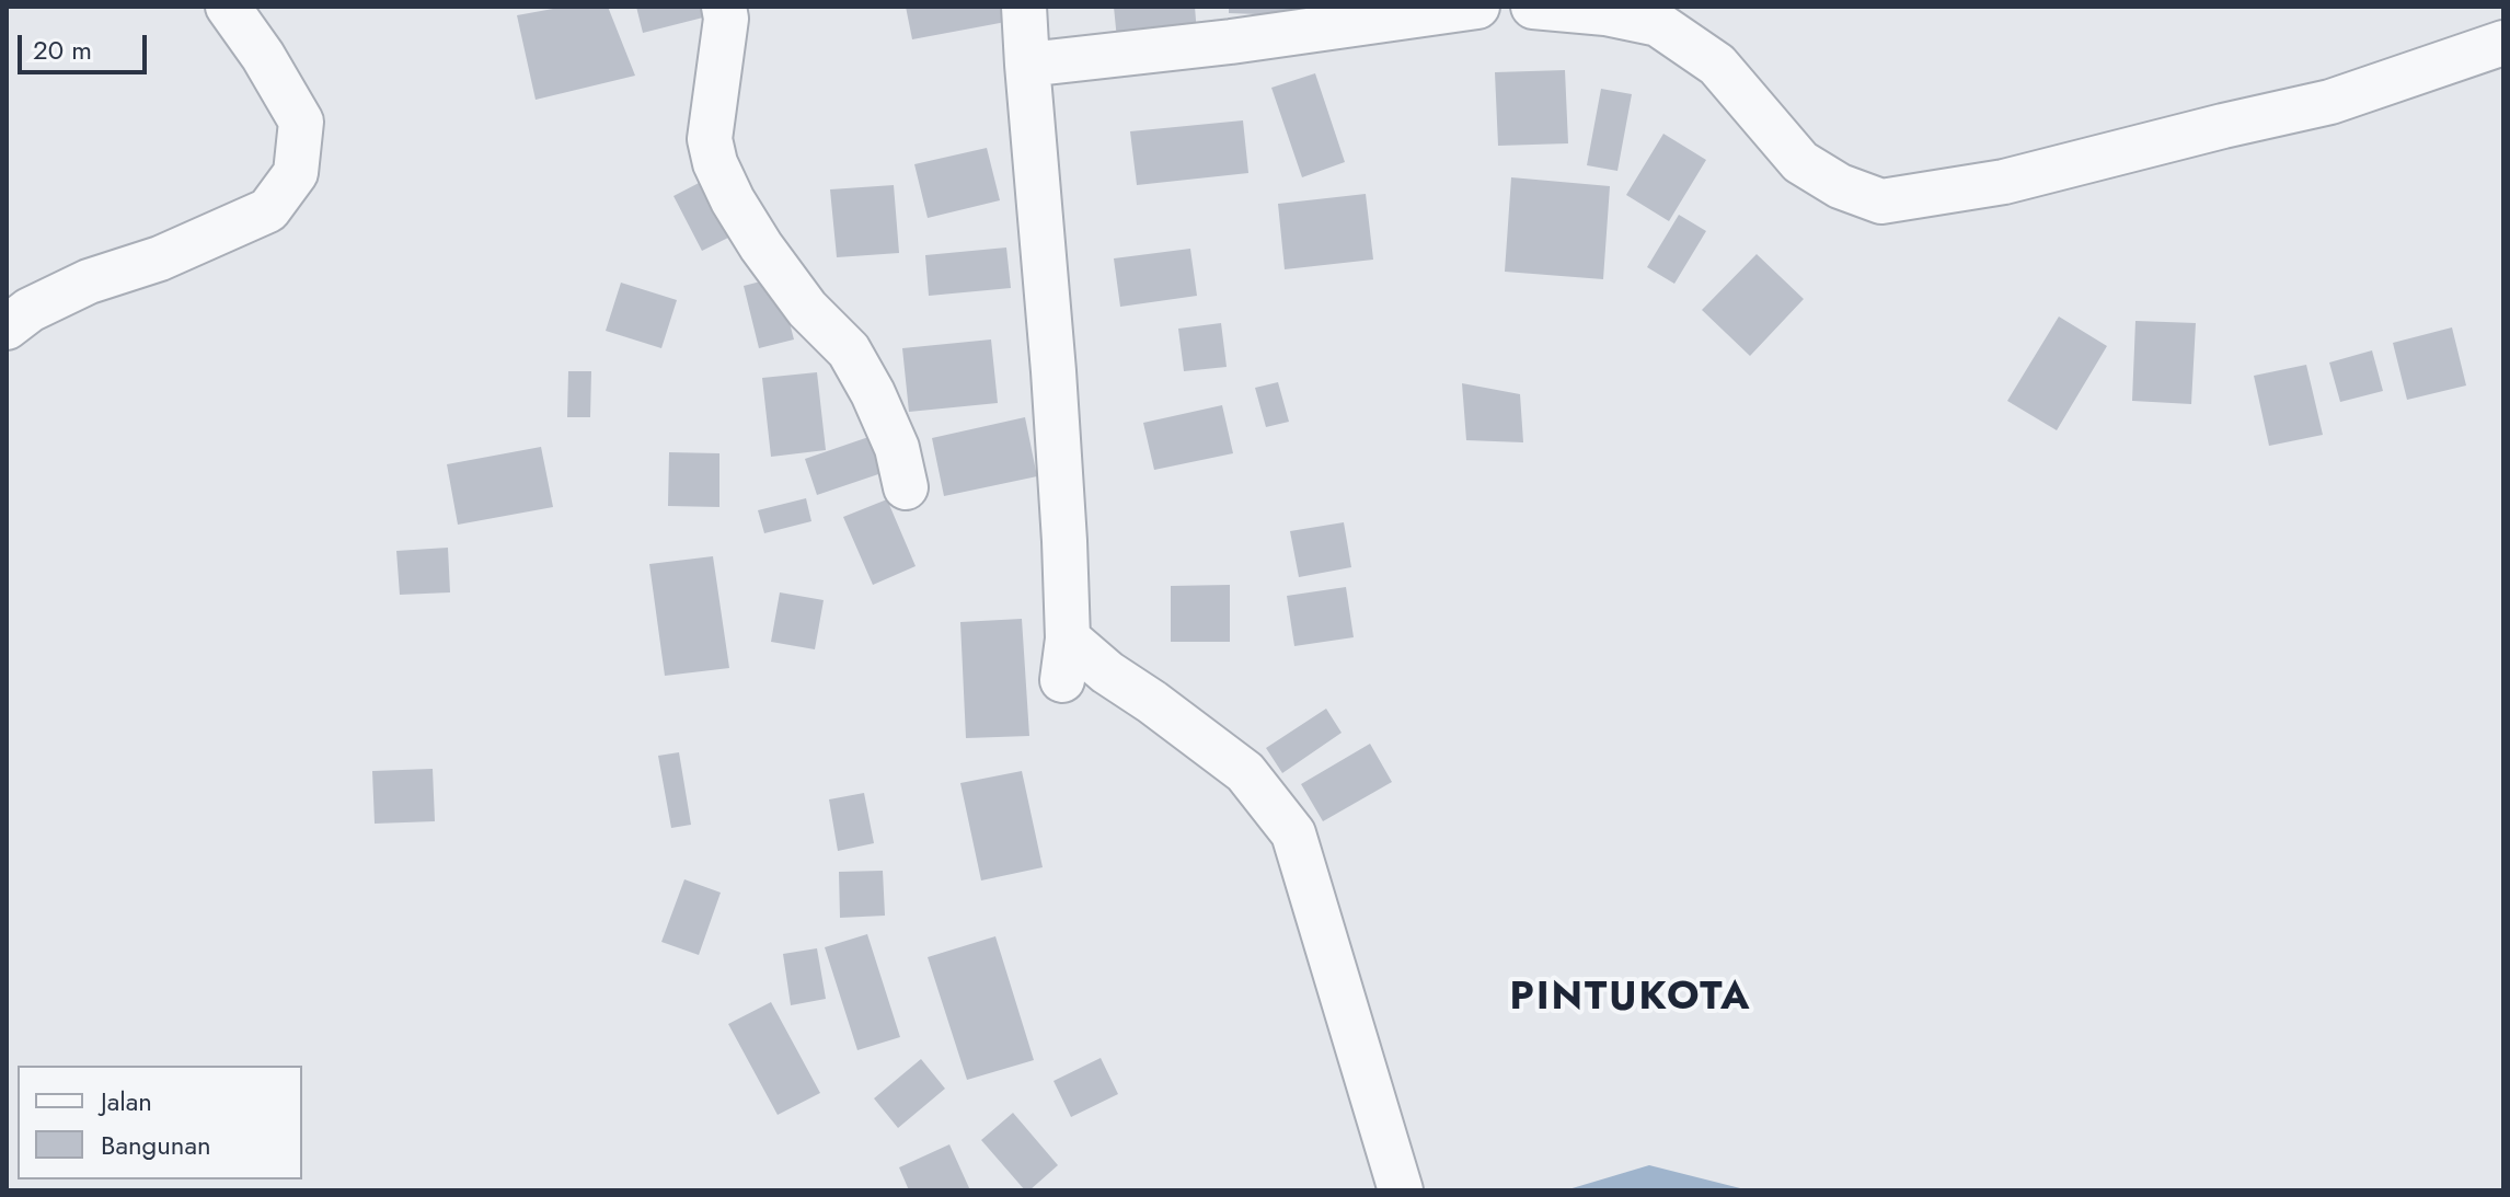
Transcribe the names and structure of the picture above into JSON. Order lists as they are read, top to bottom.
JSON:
{
  "districts": ["PINTUKOTA"],
  "legend": ["Jalan", "Bangunan"],
  "scale_bar": "20 m"
}
